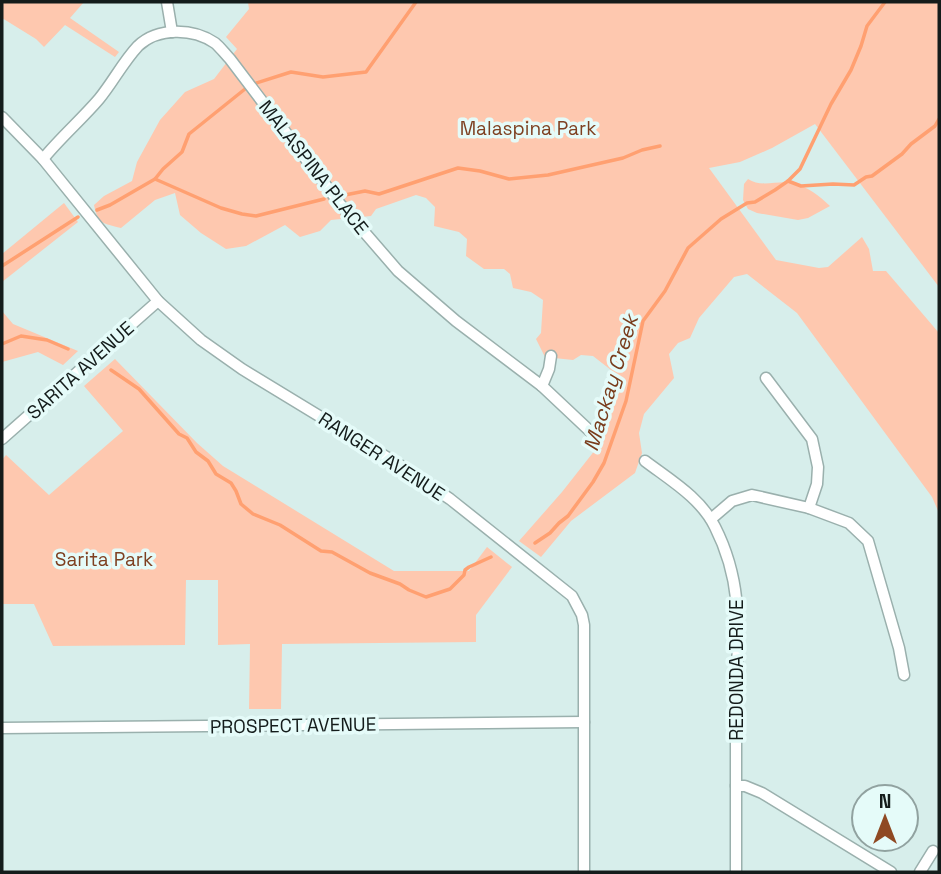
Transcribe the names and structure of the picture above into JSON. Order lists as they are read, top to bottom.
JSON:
{
  "streets": {
    "street": [
      "MALASPINA PLACE",
      "SARITA AVENUE",
      "RANGER AVENUE",
      "REDONDA DRIVE",
      "PROSPECT AVENUE"
    ]
  },
  "crossings": [
    ["SARITA AVENUE", "RANGER AVENUE"],
    ["RANGER AVENUE", "PROSPECT AVENUE"]
  ],
  "water": ["Mackay Creek"],
  "parks": ["Malaspina Park", "Sarita Park"],
  "north": "top"
}
